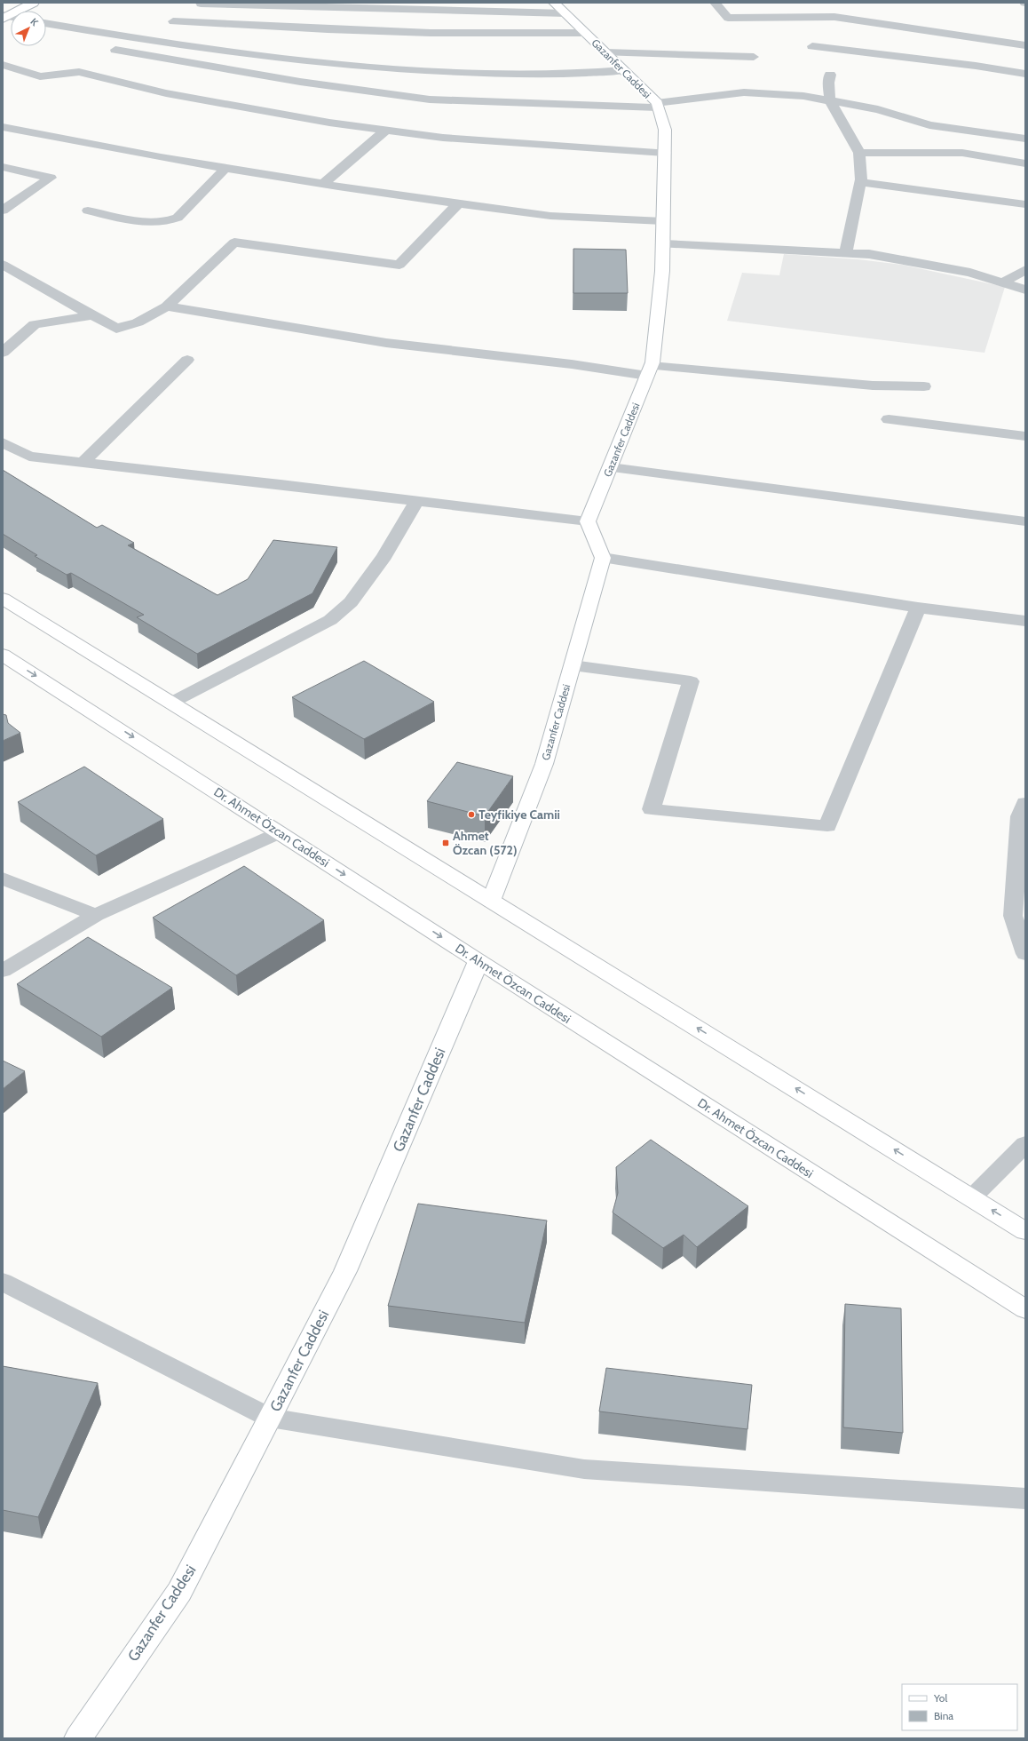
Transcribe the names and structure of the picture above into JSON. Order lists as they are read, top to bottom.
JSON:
{
  "streets": {
    "street": ["Gazanfer Caddesi", "Dr. Ahmet Özcan Caddesi"]
  },
  "crossings": [
    ["Gazanfer Caddesi", "Dr. Ahmet Özcan Caddesi"]
  ],
  "places": {
    "other": ["Teyfikiye Camii"],
    "transit": ["Ahmet Özcan (572)"]
  },
  "legend": ["Yol", "Bina"],
  "north": "top right"
}
